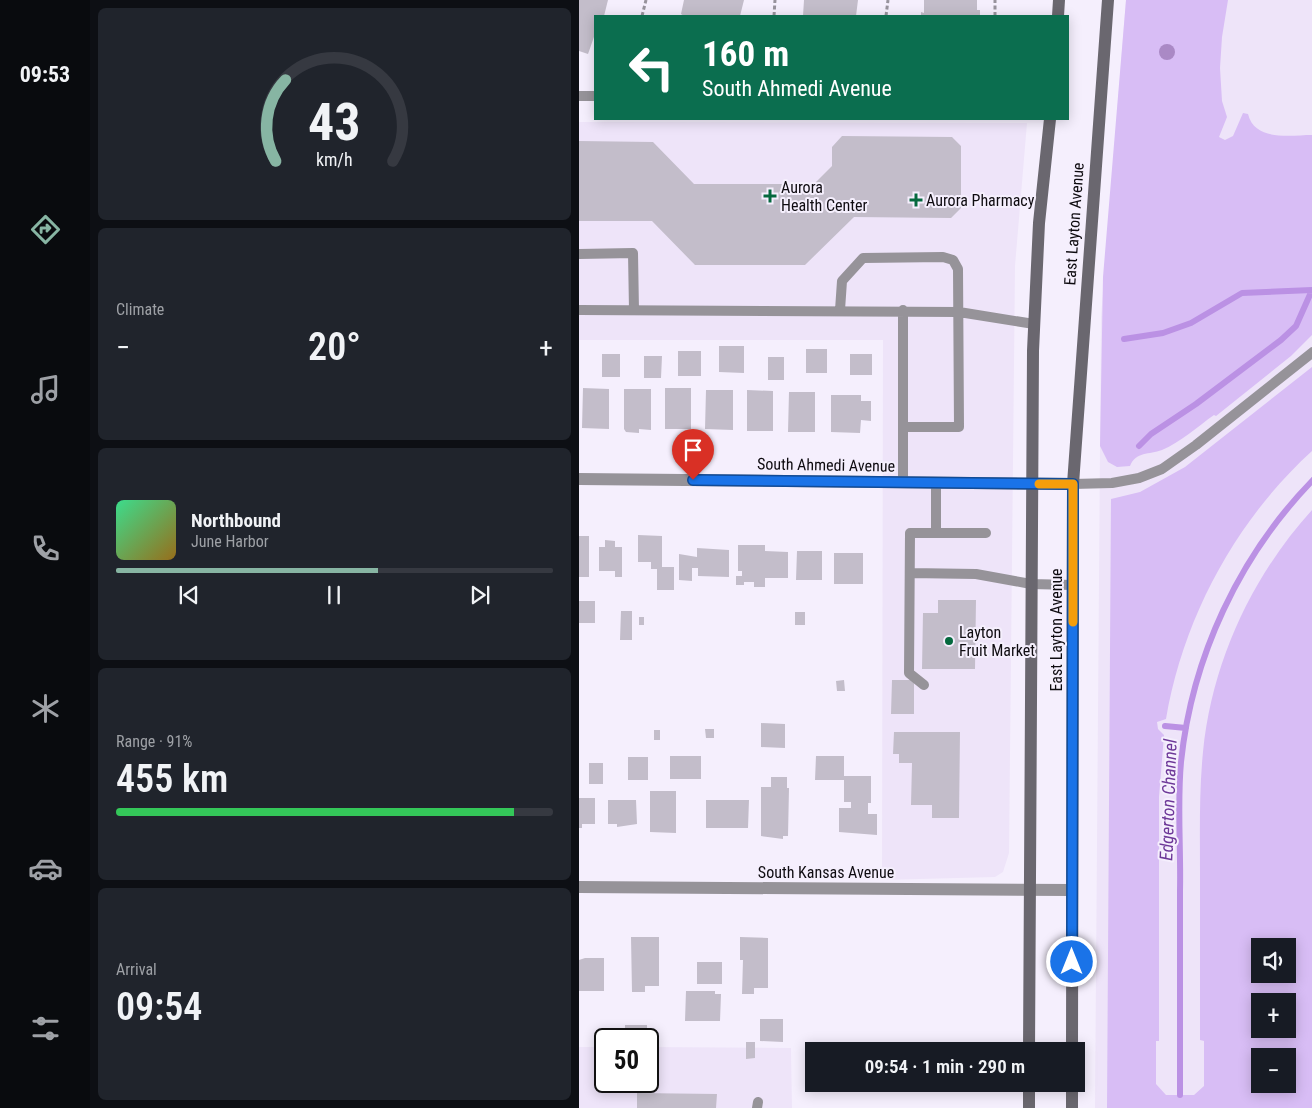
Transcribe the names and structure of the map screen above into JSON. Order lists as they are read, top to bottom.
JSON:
{
  "streets": {
    "main road": ["East Layton Avenue"],
    "street": ["South Ahmedi Avenue", "South Kansas Avenue"]
  },
  "crossings": [
    ["East Layton Avenue", "South Ahmedi Avenue"],
    ["East Layton Avenue", "South Kansas Avenue"]
  ],
  "water": ["Edgerton Channel"],
  "places": {
    "health": ["Aurora Health Center", "Aurora Pharmacy"],
    "other": ["Layton Fruit Market"]
  },
  "page": {
    "tabs": "09:53",
    "turn": ["160 m", "South Ahmedi Avenue"],
    "tile": [
      "Climate",
      ["Range · 91%", "455 km"],
      ["Arrival", "09:54"]
    ],
    "heat": ["−", "20°", "+"],
    "song": ["Northbound", "June Harbor"],
    "map_buttons": ["+", "−"],
    "limit": "50",
    "trip": "09:54 · 1 min · 290 m",
    "gauge": ["43", "km/h"]
  }
}
